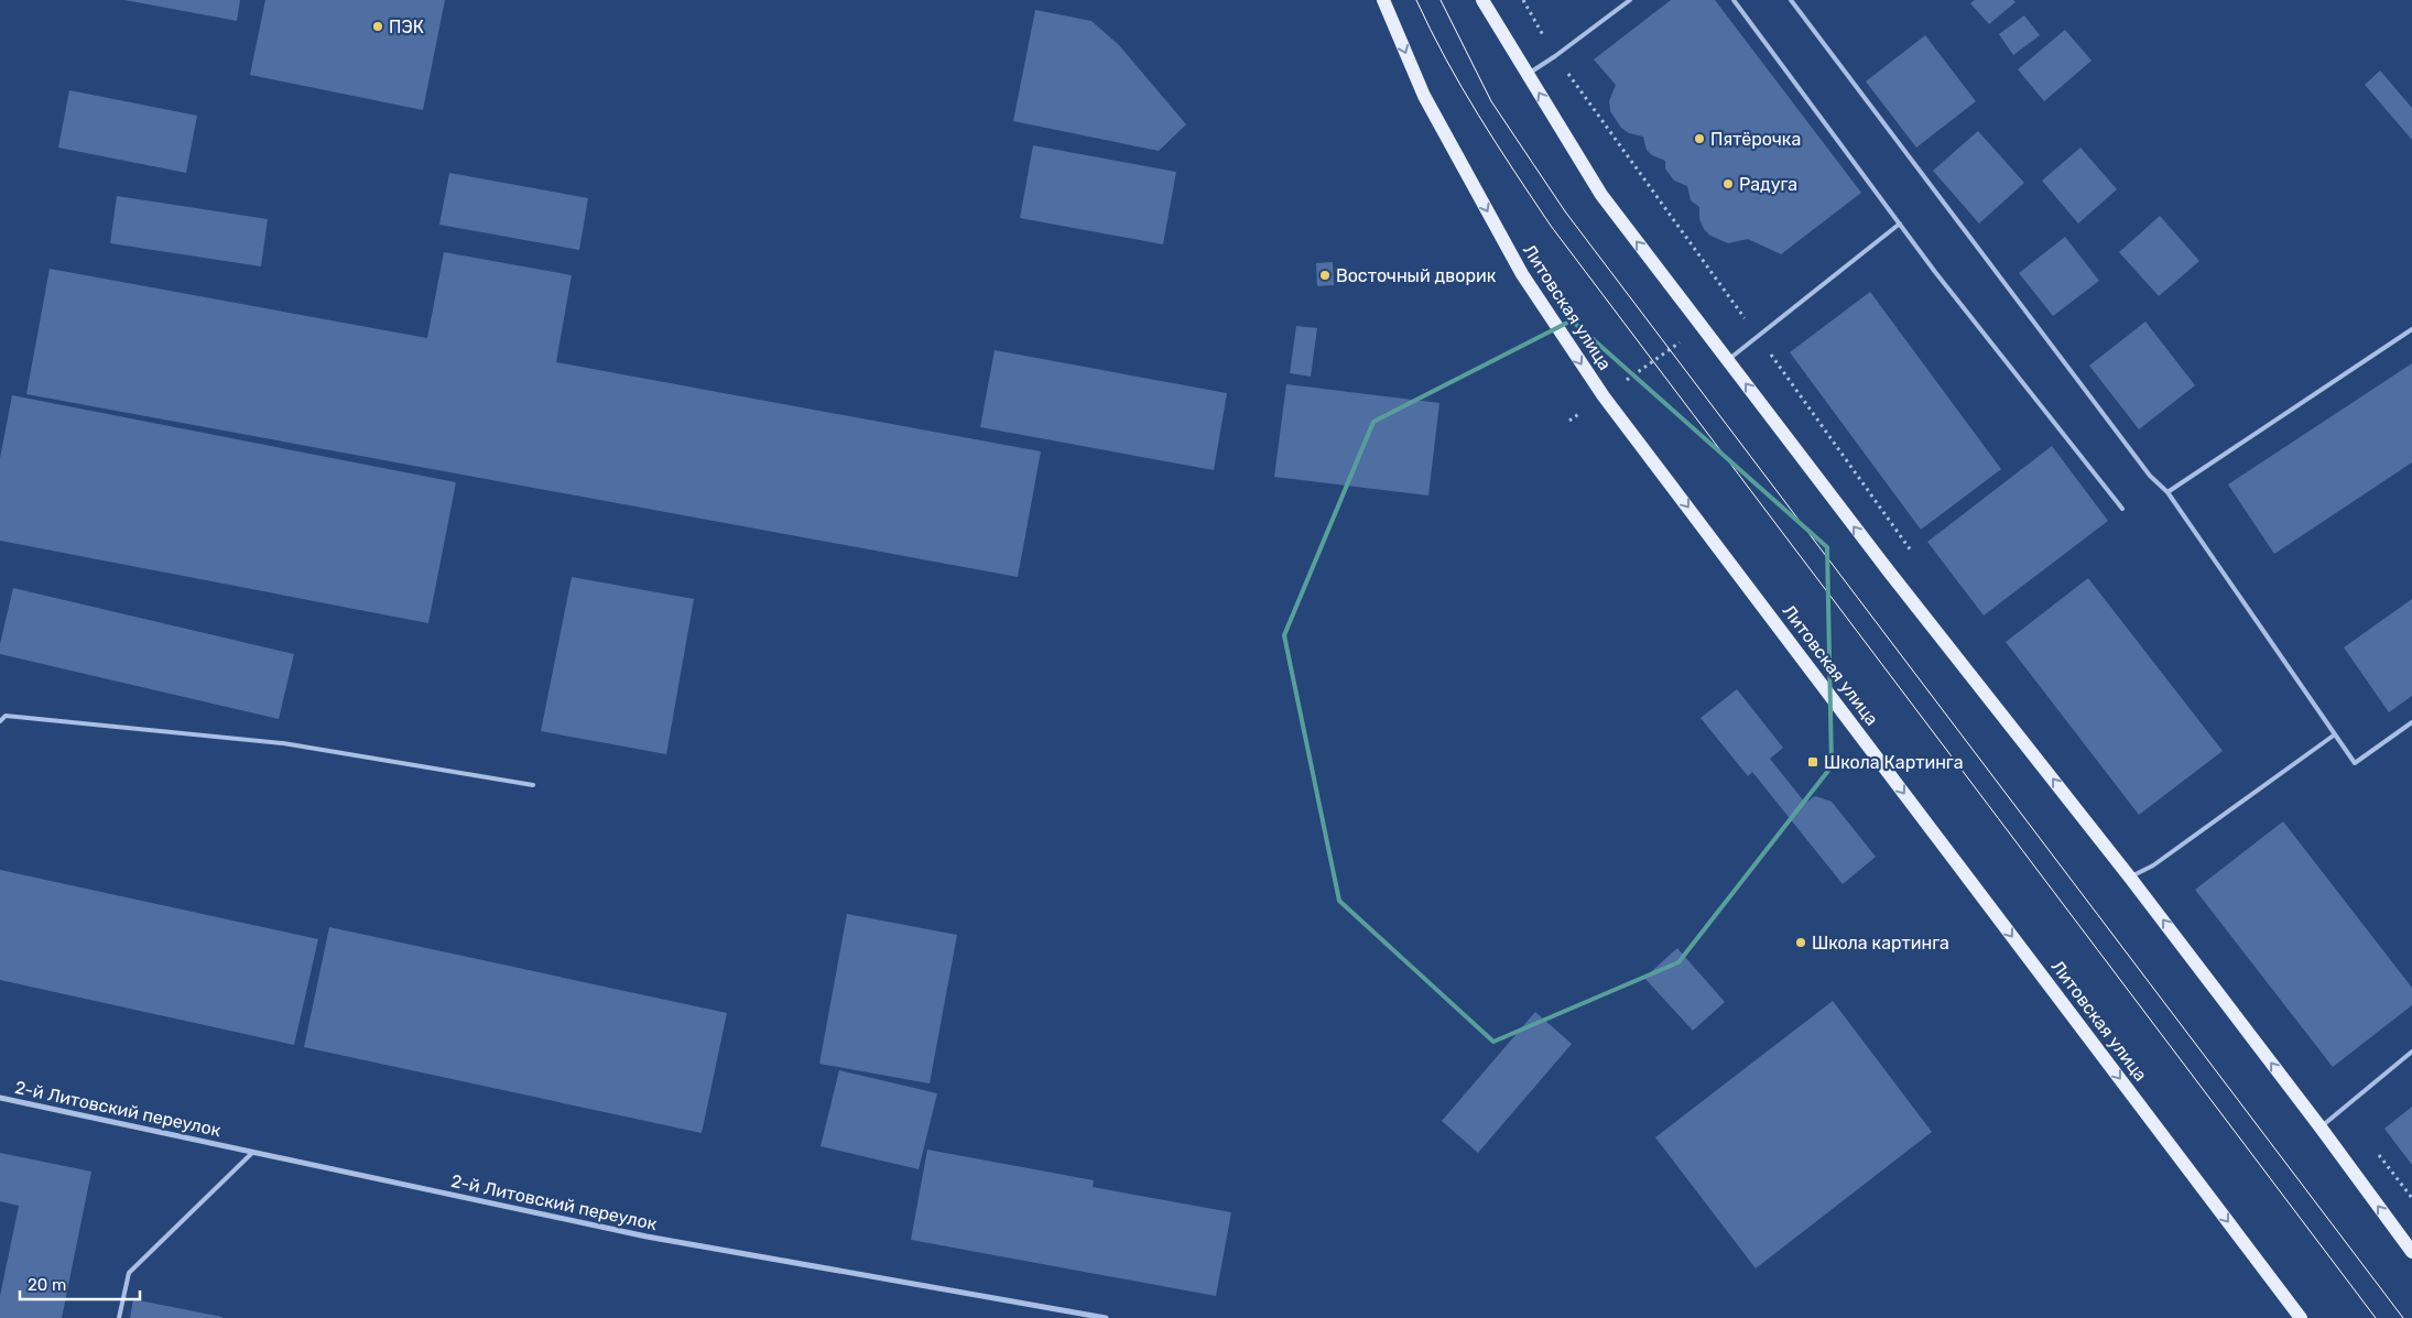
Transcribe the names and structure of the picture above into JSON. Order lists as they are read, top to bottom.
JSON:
{
  "streets": {
    "main road": ["Литовская улица"],
    "street": ["2-й Литовский переулок"]
  },
  "places": {
    "other": [
      "ПЭК",
      "Пятёрочка",
      "Радуга",
      "Восточный дворик",
      "Школа картинга"
    ],
    "transit": ["Школа Картинга"]
  },
  "scale_bar": "20 m"
}
